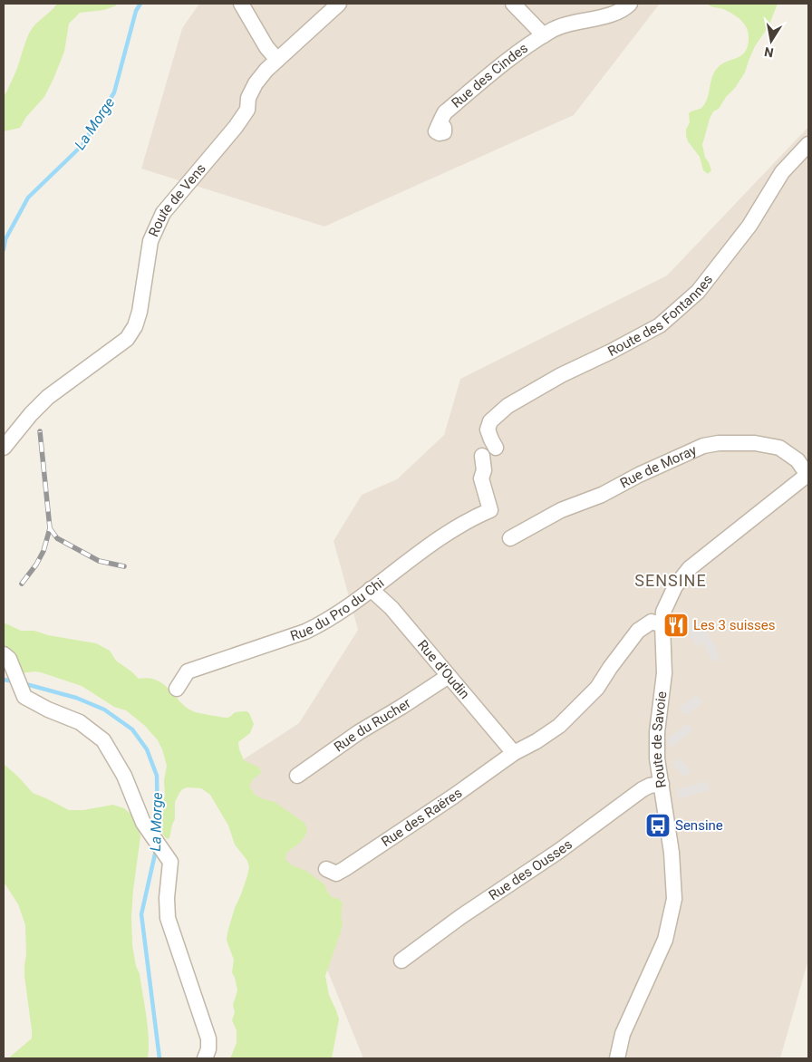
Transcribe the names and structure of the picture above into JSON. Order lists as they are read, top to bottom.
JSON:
{
  "streets": {
    "street": [
      "Rue des Cindes",
      "Route de Vens",
      "Route des Fontannes",
      "Rue de Moray",
      "Rue du Pro du Chi",
      "Rue d'Oudin",
      "Rue du Rucher",
      "Route de Savoie",
      "Rue des Raëres",
      "Rue des Ousses"
    ]
  },
  "crossings": [
    ["Rue de Moray", "Route de Savoie"],
    ["Rue du Pro du Chi", "Rue d'Oudin"],
    ["Rue d'Oudin", "Rue du Rucher"],
    ["Rue d'Oudin", "Rue des Raëres"],
    ["Route de Savoie", "Rue des Ousses"]
  ],
  "districts": ["SENSINE"],
  "water": ["La Morge"],
  "places": {
    "restaurant": ["Les 3 suisses"],
    "bus stop": ["Sensine"]
  },
  "north": "bottom"
}
